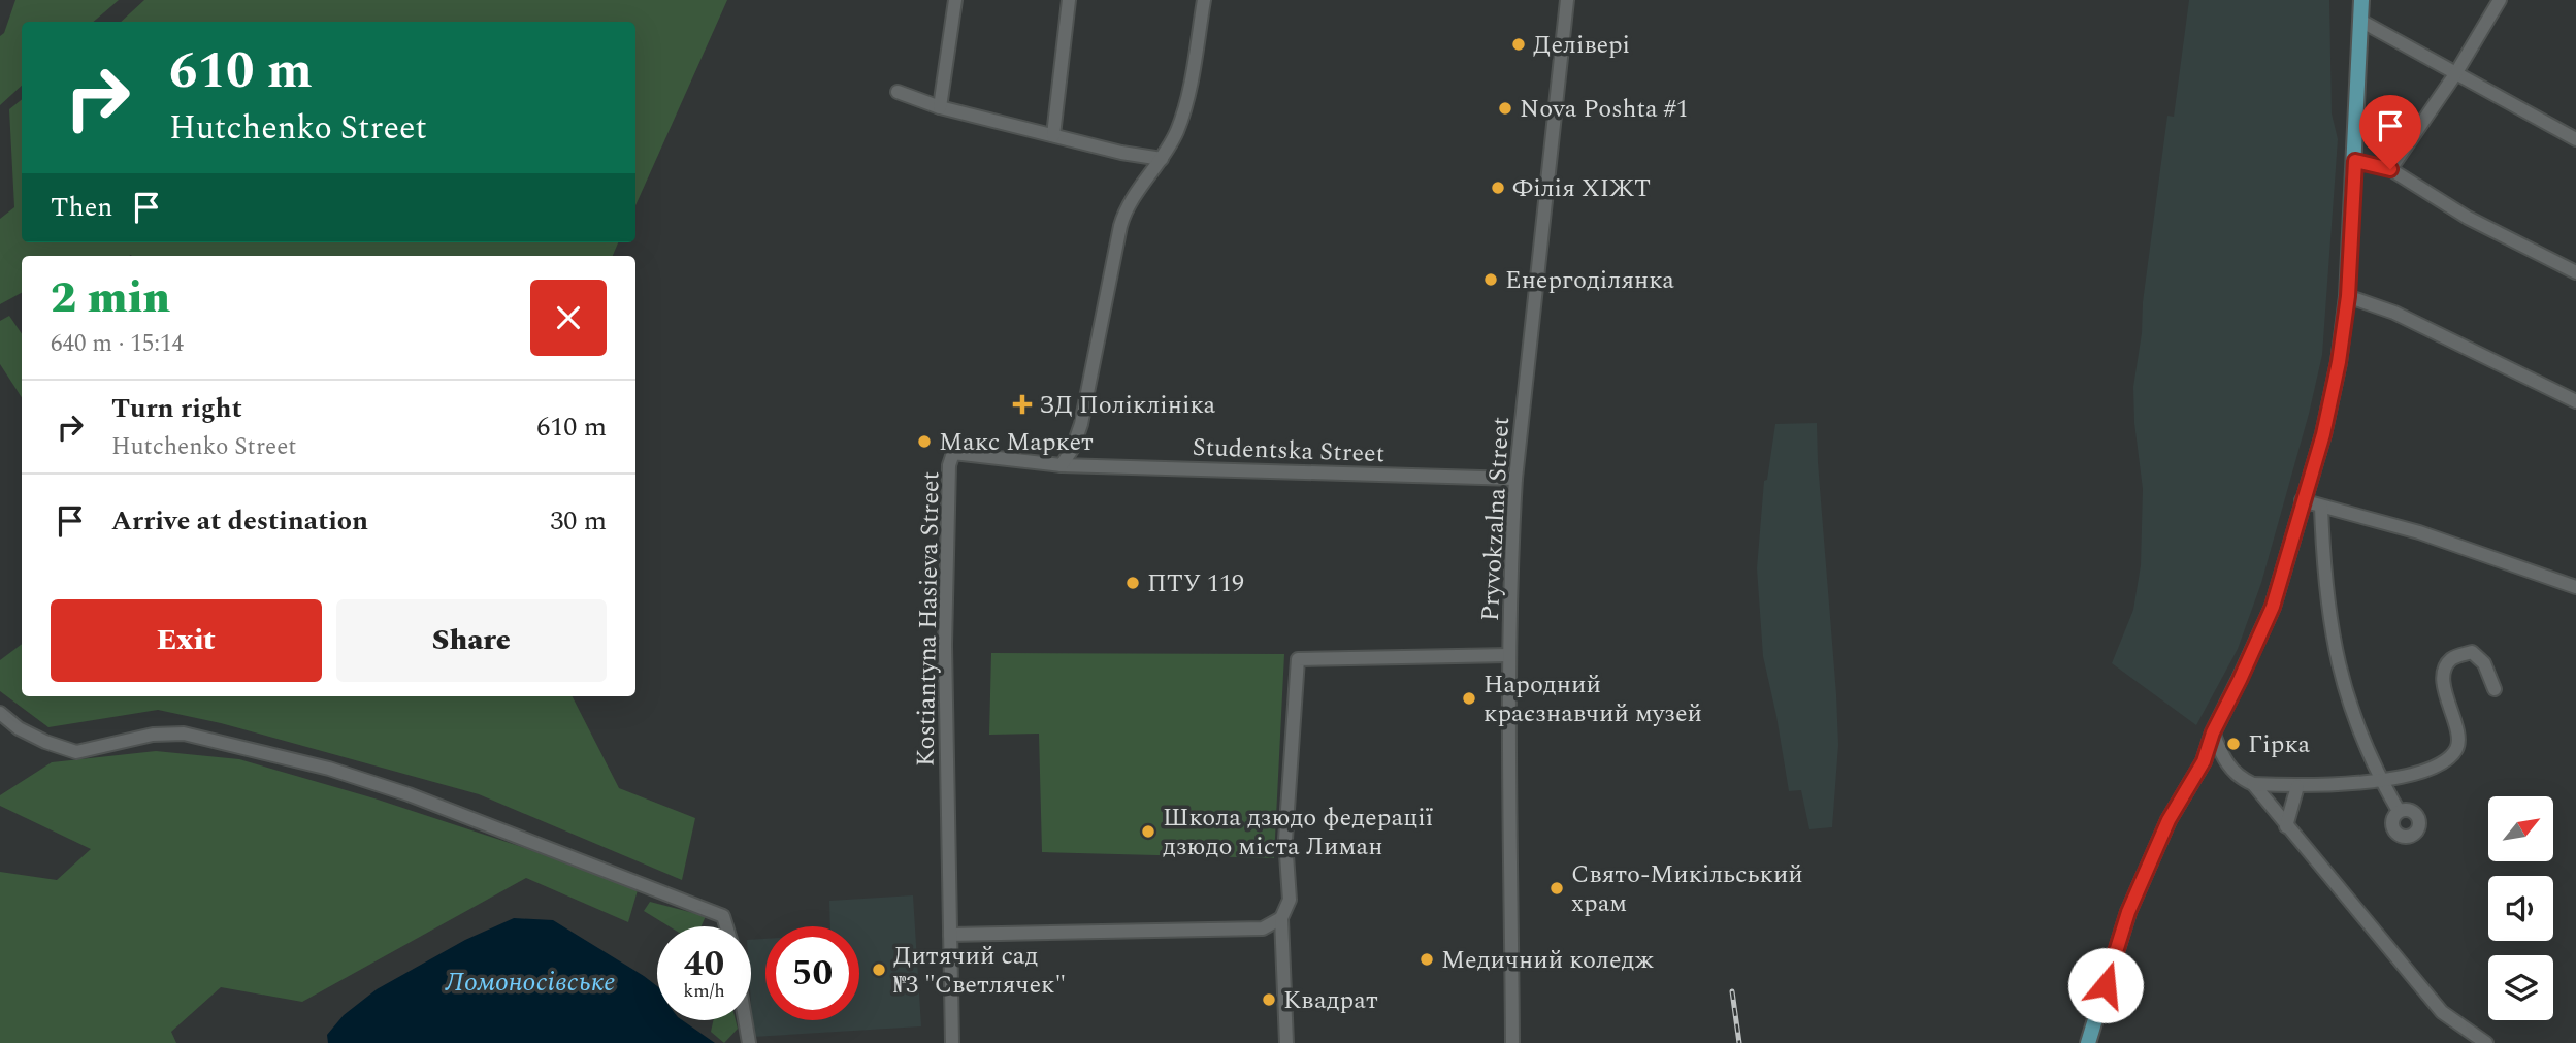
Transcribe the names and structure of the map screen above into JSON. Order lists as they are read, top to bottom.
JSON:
{
  "streets": {
    "street": ["Studentska Street", "Pryvokzalna Street", "Kostiantyna Hasieva Street"]
  },
  "crossings": [
    ["Studentska Street", "Pryvokzalna Street"],
    ["Studentska Street", "Kostiantyna Hasieva Street"]
  ],
  "water": ["Ломоносівське"],
  "places": {
    "other": [
      "Делівері",
      "Nova Poshta #1",
      "Філія ХІЖТ",
      "Енергоділянка",
      "Макс Маркет",
      "ПТУ 119",
      "Народний краєзнавчий музей",
      "Гірка",
      "Школа дзюдо федерації дзюдо міста Лиман",
      "Свято-Микільський храм",
      "Медичний коледж",
      "Дитячий сад №3 \"Светлячек\"",
      "Квадрат"
    ],
    "health": ["ЗД Поліклініка"]
  },
  "north": "top right",
  "page": {
    "turn": ["610 m", "Hutchenko Street"],
    "then": "Then",
    "heading": ["2 min", "640 m · 15:14"],
    "list": [
      {
        "name": "Turn right",
        "note": "Hutchenko Street",
        "value": "610 m"
      },
      {
        "name": "Arrive at destination",
        "value": "30 m"
      }
    ],
    "buttons": ["Exit", "Share"],
    "speed": "40 km/h",
    "limit": "50"
  }
}
